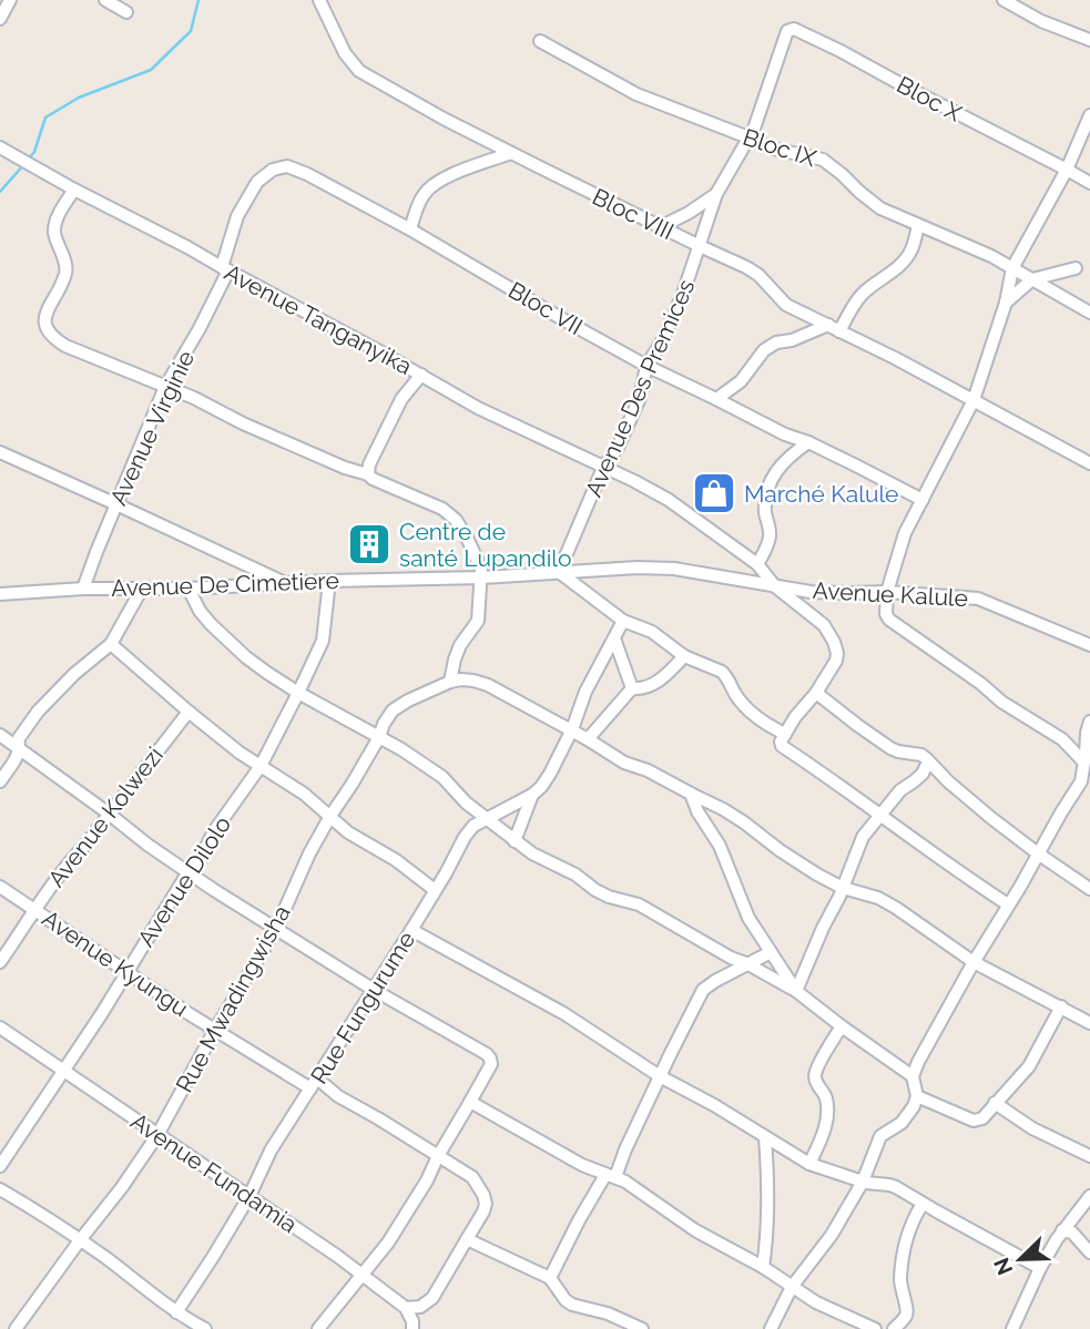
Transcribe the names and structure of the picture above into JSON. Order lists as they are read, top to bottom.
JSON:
{
  "streets": {
    "street": [
      "Bloc X",
      "Bloc IX",
      "Bloc VIII",
      "Bloc VII",
      "Avenue Tanganyika",
      "Avenue Des Premices",
      "Avenue Virginie",
      "Avenue De Cimetiere",
      "Avenue Kalule",
      "Avenue Kolwezi",
      "Avenue Dilolo",
      "Avenue Kyungu",
      "Rue Mwadingwisha",
      "Rue Fungurume",
      "Avenue Fundamia"
    ]
  },
  "crossings": [
    ["Bloc X", "Bloc IX"],
    ["Bloc VIII", "Avenue Des Premices"],
    ["Bloc VII", "Avenue Tanganyika"],
    ["Bloc VII", "Avenue Des Premices"],
    ["Bloc VII", "Avenue Virginie"],
    ["Avenue Tanganyika", "Avenue Des Premices"],
    ["Avenue Tanganyika", "Avenue Virginie"],
    ["Avenue Tanganyika", "Avenue De Cimetiere"],
    ["Avenue Tanganyika", "Avenue Kalule"],
    ["Avenue Des Premices", "Avenue De Cimetiere"],
    ["Avenue Virginie", "Avenue De Cimetiere"],
    ["Avenue De Cimetiere", "Avenue Kalule"],
    ["Avenue De Cimetiere", "Avenue Dilolo"],
    ["Avenue Kolwezi", "Avenue Kyungu"],
    ["Avenue Dilolo", "Avenue Kyungu"],
    ["Avenue Dilolo", "Avenue Fundamia"],
    ["Avenue Kyungu", "Rue Mwadingwisha"],
    ["Avenue Kyungu", "Rue Fungurume"],
    ["Avenue Kyungu", "Avenue Fundamia"],
    ["Rue Mwadingwisha", "Avenue Fundamia"],
    ["Rue Fungurume", "Avenue Fundamia"]
  ],
  "places": {
    "shop": ["Marché Kalule"],
    "building": ["Centre de santé Lupandilo"]
  },
  "north": "bottom left"
}
